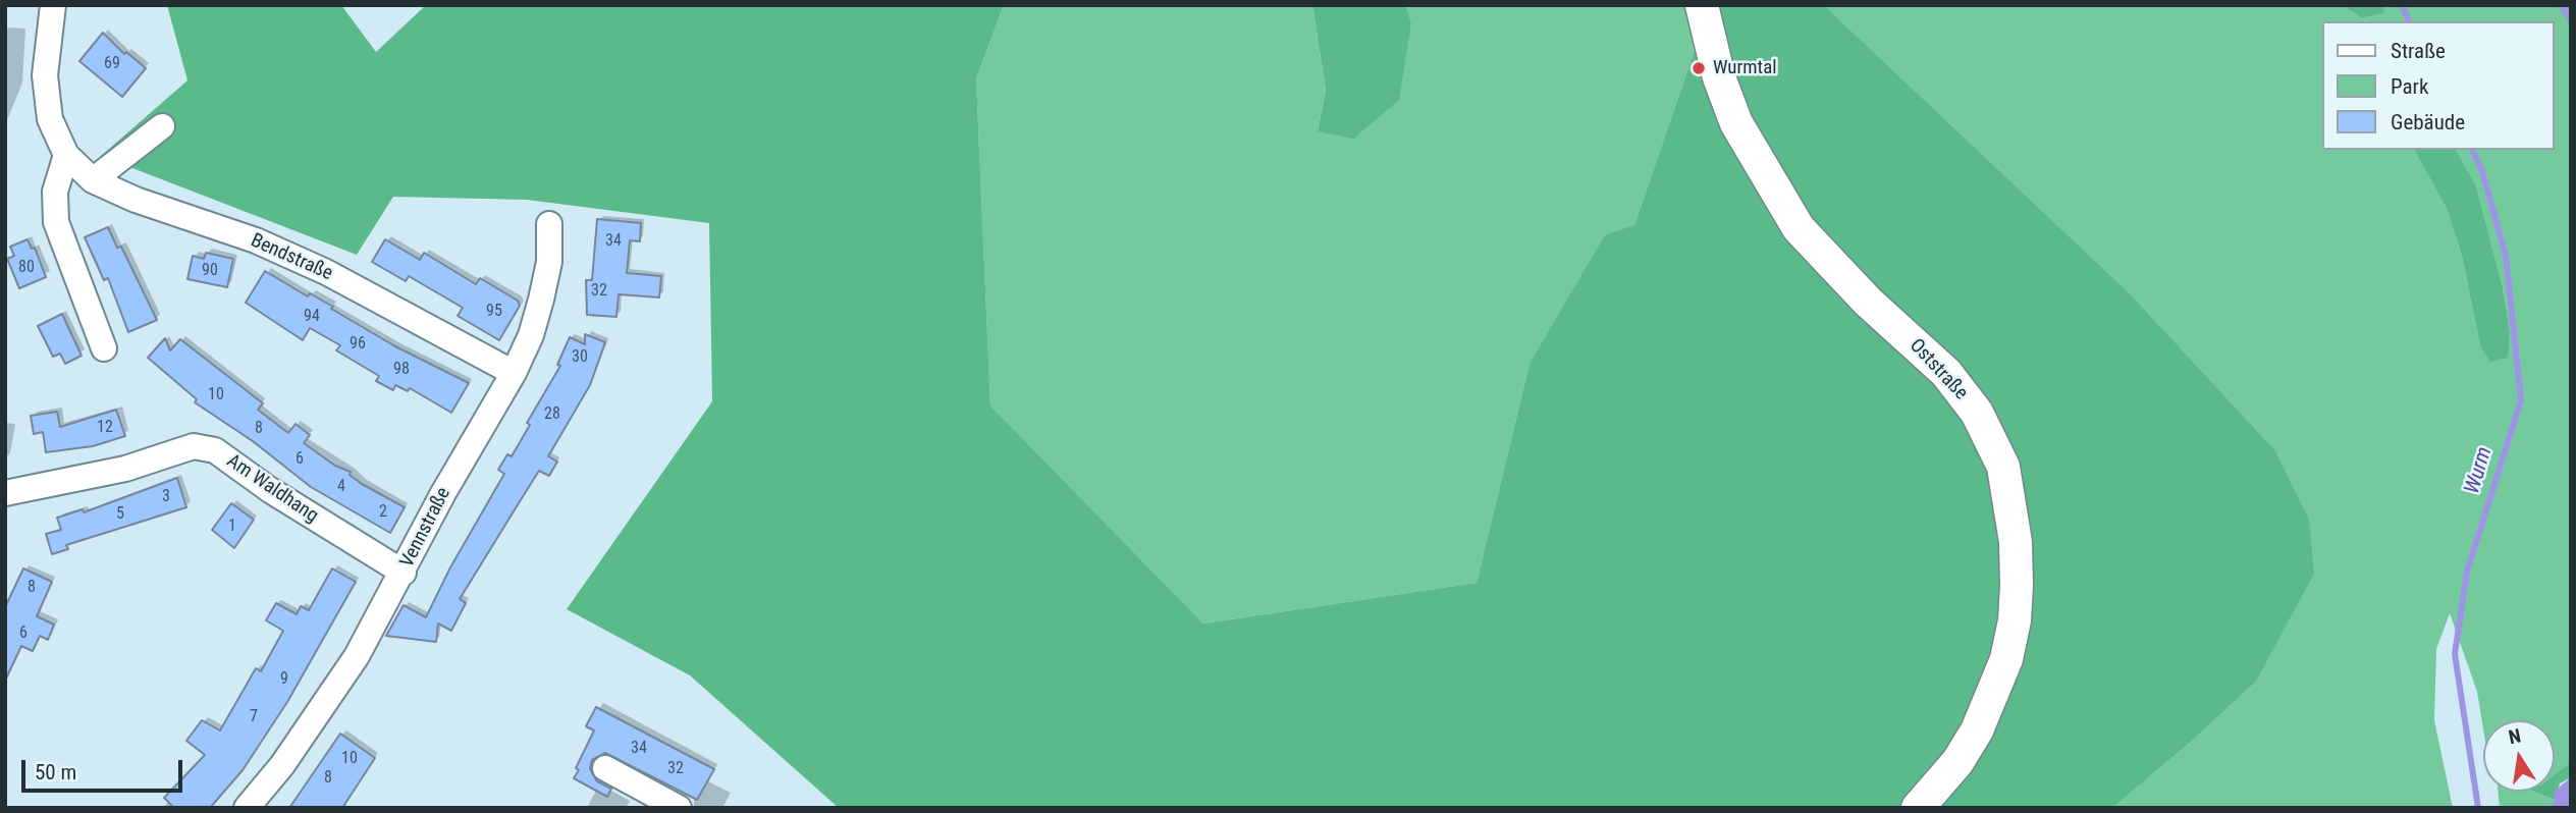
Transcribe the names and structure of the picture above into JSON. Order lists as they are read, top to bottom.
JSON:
{
  "streets": {
    "street": [
      "Bendstraße",
      "Oststraße",
      "Am Waldhang",
      "Vennstraße"
    ]
  },
  "crossings": [
    ["Bendstraße", "Vennstraße"],
    ["Am Waldhang", "Vennstraße"]
  ],
  "water": ["Wurm"],
  "places": ["Wurmtal"],
  "house_numbers": [
    "69",
    "34",
    "80",
    "90",
    "32",
    "95",
    "94",
    "96",
    "30",
    "98",
    "10",
    "28",
    "12",
    "8",
    "6",
    "4",
    "3",
    "2",
    "5",
    "1",
    "8",
    "6",
    "9",
    "7",
    "34",
    "10",
    "32",
    "8"
  ],
  "legend": ["Straße", "Park", "Gebäude"],
  "scale_bar": "50 m",
  "north": "top"
}
